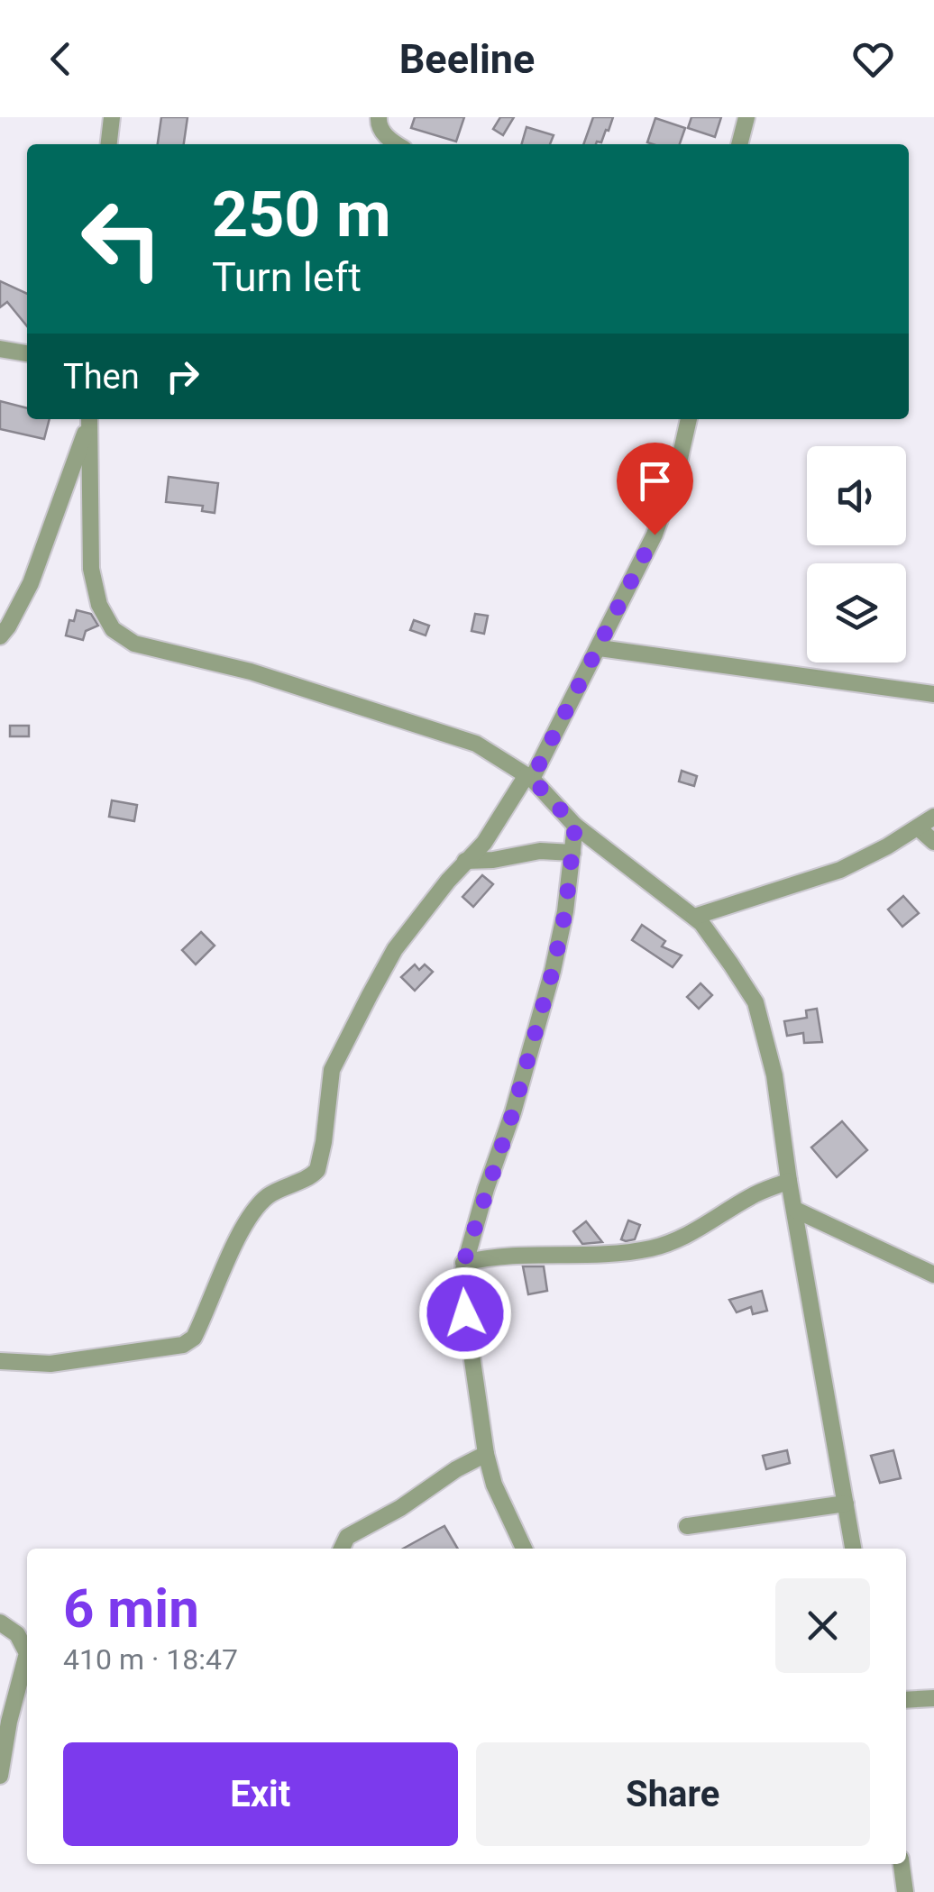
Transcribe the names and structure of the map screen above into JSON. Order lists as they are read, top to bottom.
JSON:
{
  "page": {
    "header": "Beeline",
    "turn": ["250 m", "Turn left"],
    "then": "Then",
    "heading": ["6 min", "410 m · 18:47"],
    "buttons": ["Exit", "Share"]
  }
}
